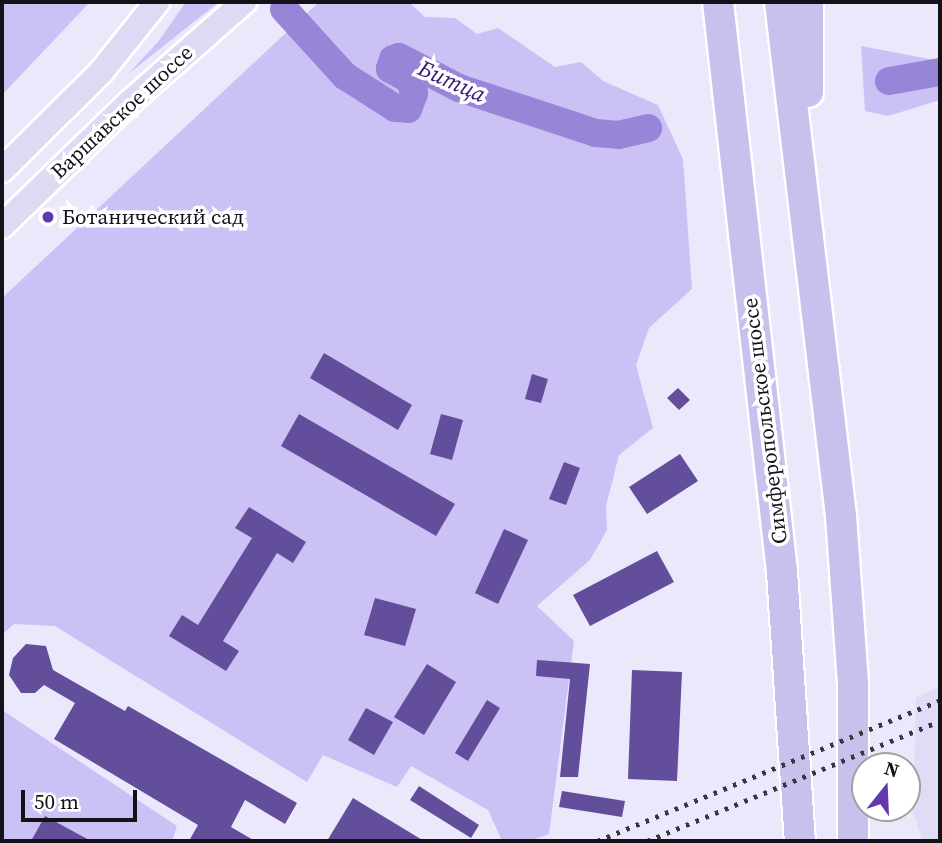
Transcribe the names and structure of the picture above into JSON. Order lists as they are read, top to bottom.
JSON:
{
  "streets": {
    "highway": ["Симферопольское шоссе"],
    "main road": ["Варшавское шоссе"]
  },
  "water": ["Битца"],
  "places": ["Ботанический сад"],
  "scale_bar": "50 m",
  "north": "top"
}
